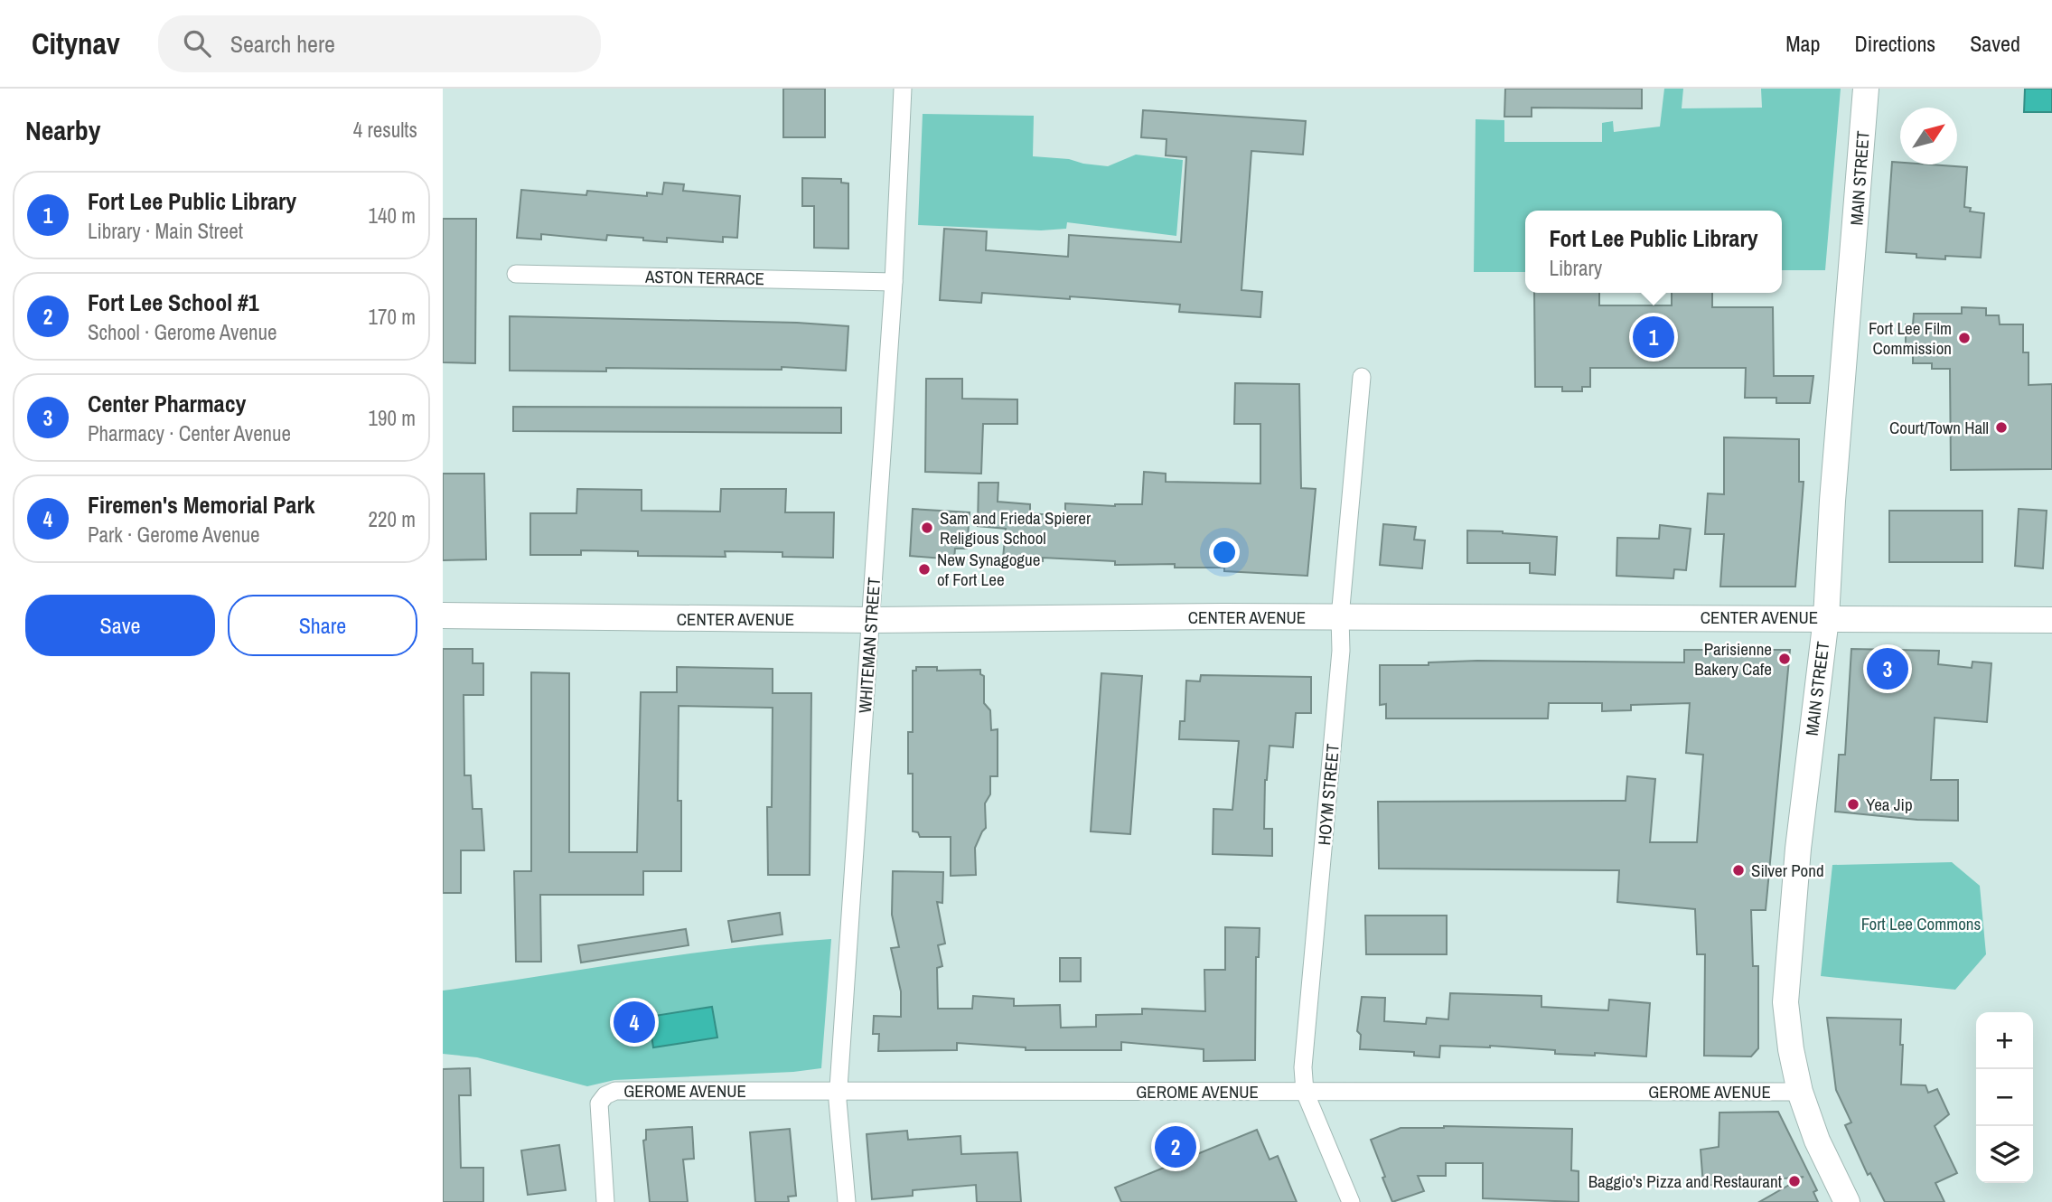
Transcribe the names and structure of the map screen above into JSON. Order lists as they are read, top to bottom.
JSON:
{
  "streets": {
    "main road": ["MAIN STREET", "CENTER AVENUE"],
    "street": [
      "ASTON TERRACE",
      "WHITEMAN STREET",
      "HOYM STREET",
      "GEROME AVENUE"
    ]
  },
  "crossings": [
    ["MAIN STREET", "CENTER AVENUE"],
    ["MAIN STREET", "GEROME AVENUE"],
    ["ASTON TERRACE", "WHITEMAN STREET"],
    ["CENTER AVENUE", "WHITEMAN STREET"],
    ["CENTER AVENUE", "HOYM STREET"],
    ["WHITEMAN STREET", "GEROME AVENUE"],
    ["HOYM STREET", "GEROME AVENUE"]
  ],
  "parks": ["Fort Lee Commons"],
  "places": [
    "Fort Lee Film Commission",
    "Court/Town Hall",
    "Sam and Frieda Spierer Religious School",
    "New Synagogue of Fort Lee",
    "Parisienne Bakery Cafe",
    "Yea Jip",
    "Silver Pond",
    "Baggio's Pizza and Restaurant"
  ],
  "north": "top right",
  "page": {
    "header": "Citynav",
    "search": "Search here",
    "nav": ["Map", "Directions", "Saved"],
    "heading": ["Nearby", "4 results"],
    "list": [
      {
        "mark": "1",
        "name": "Fort Lee Public Library",
        "note": "Library · Main Street",
        "value": "140 m"
      },
      {
        "mark": "2",
        "name": "Fort Lee School #1",
        "note": "School · Gerome Avenue",
        "value": "170 m"
      },
      {
        "mark": "3",
        "name": "Center Pharmacy",
        "note": "Pharmacy · Center Avenue",
        "value": "190 m"
      },
      {
        "mark": "4",
        "name": "Firemen's Memorial Park",
        "note": "Park · Gerome Avenue",
        "value": "220 m"
      }
    ],
    "popup": ["Fort Lee Public Library", "Library"],
    "pins": [
      "1",
      "3",
      "4",
      "2"
    ],
    "buttons": ["Save", "Share"],
    "map_buttons": ["+", "−"]
  }
}
